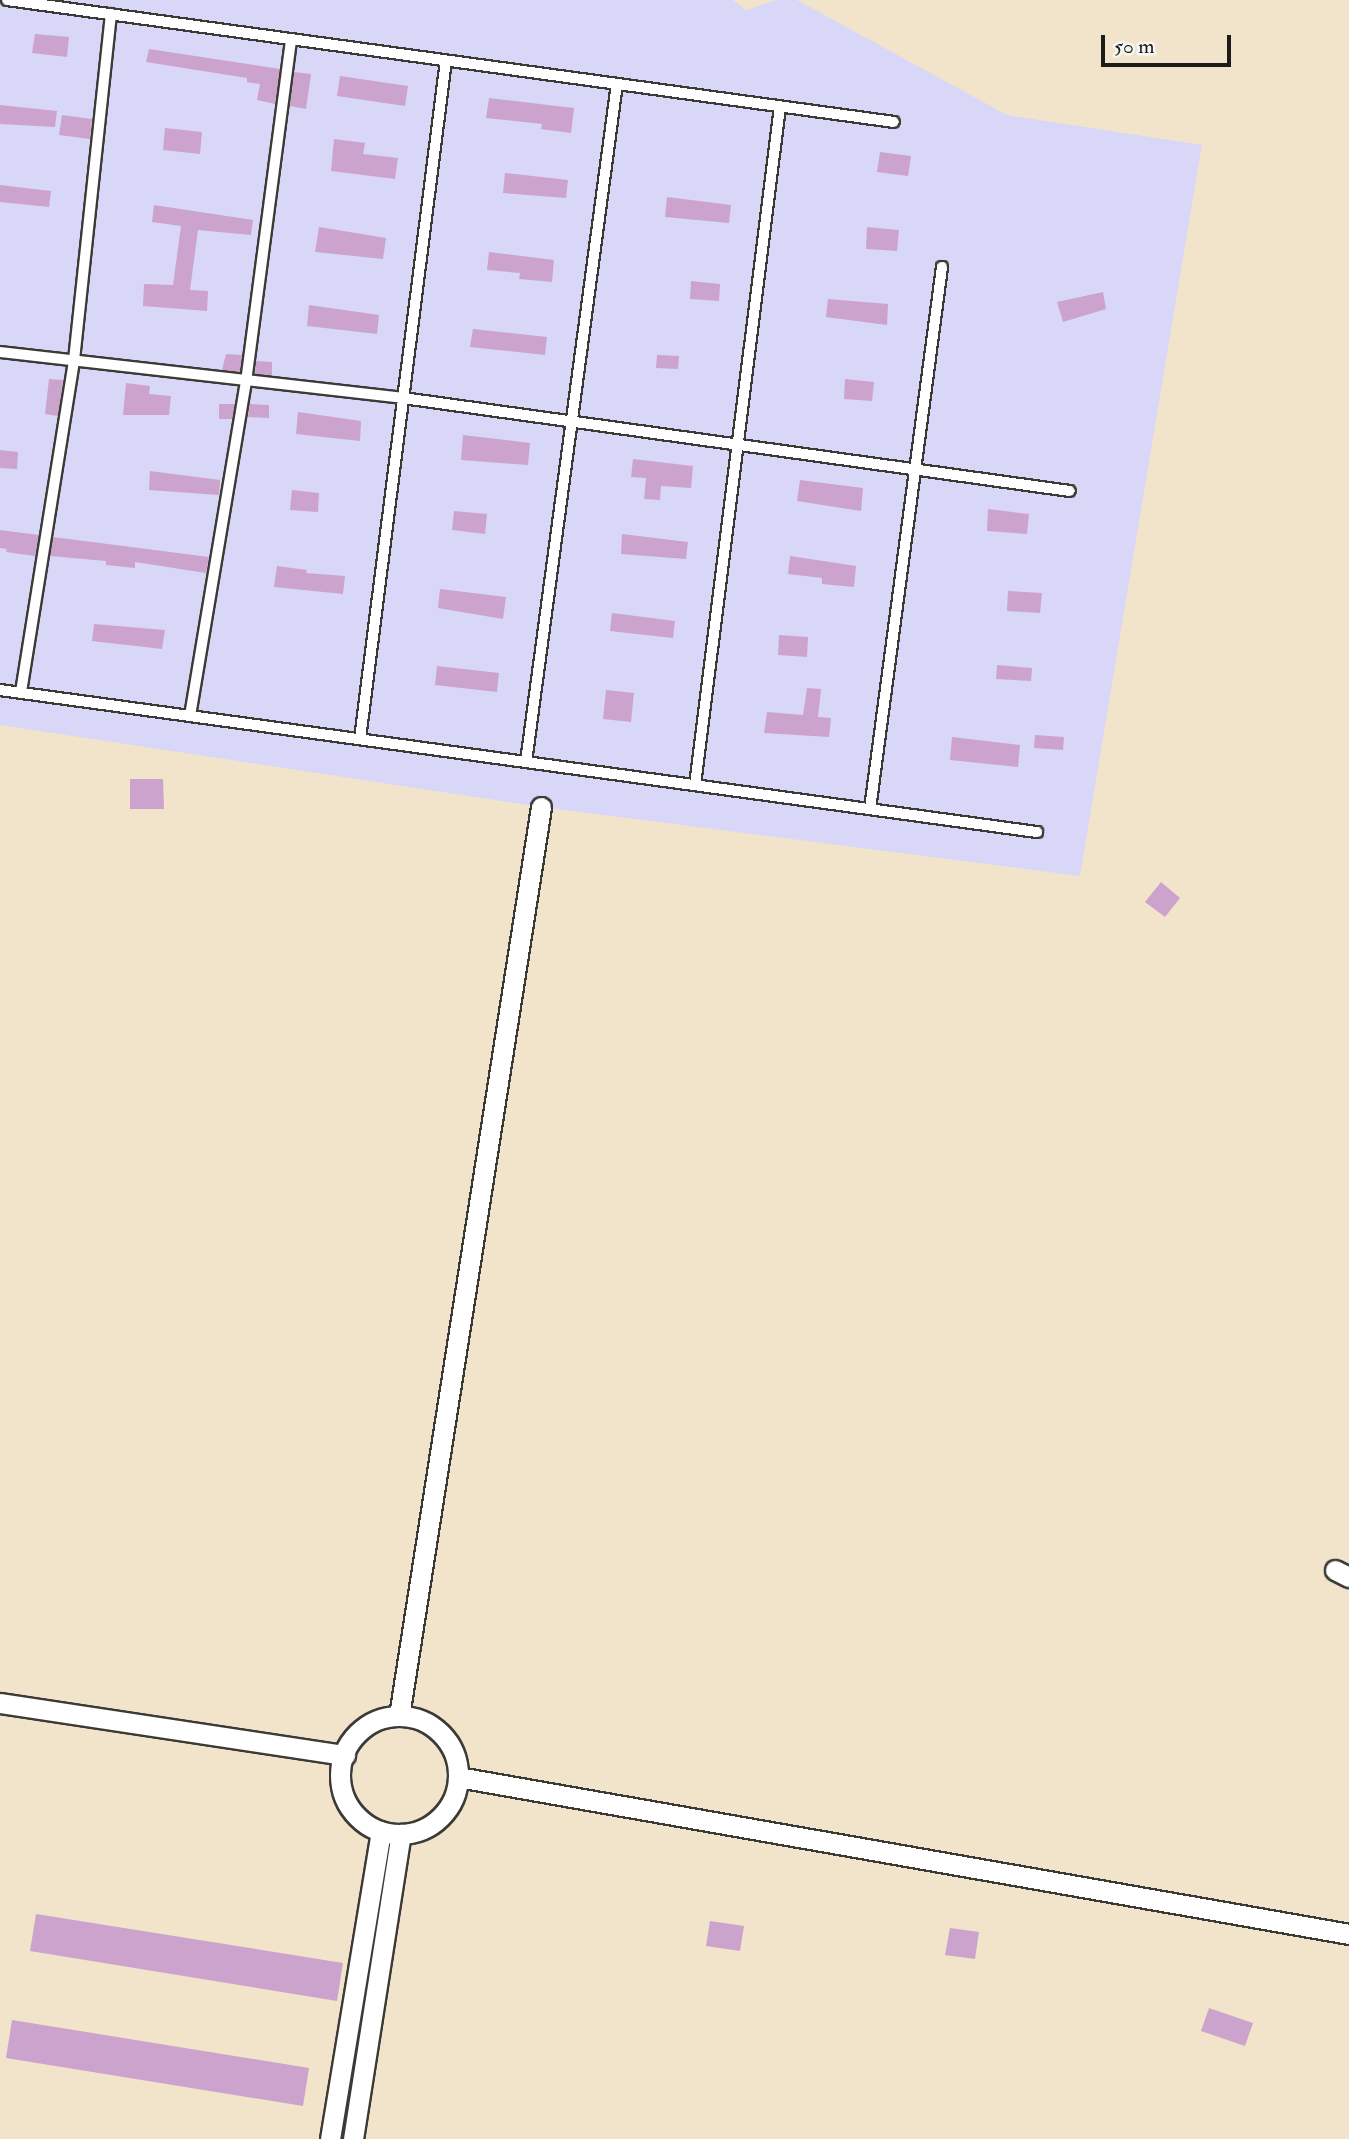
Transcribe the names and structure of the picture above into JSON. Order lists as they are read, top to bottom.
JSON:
{
  "scale_bar": "50 m"
}
